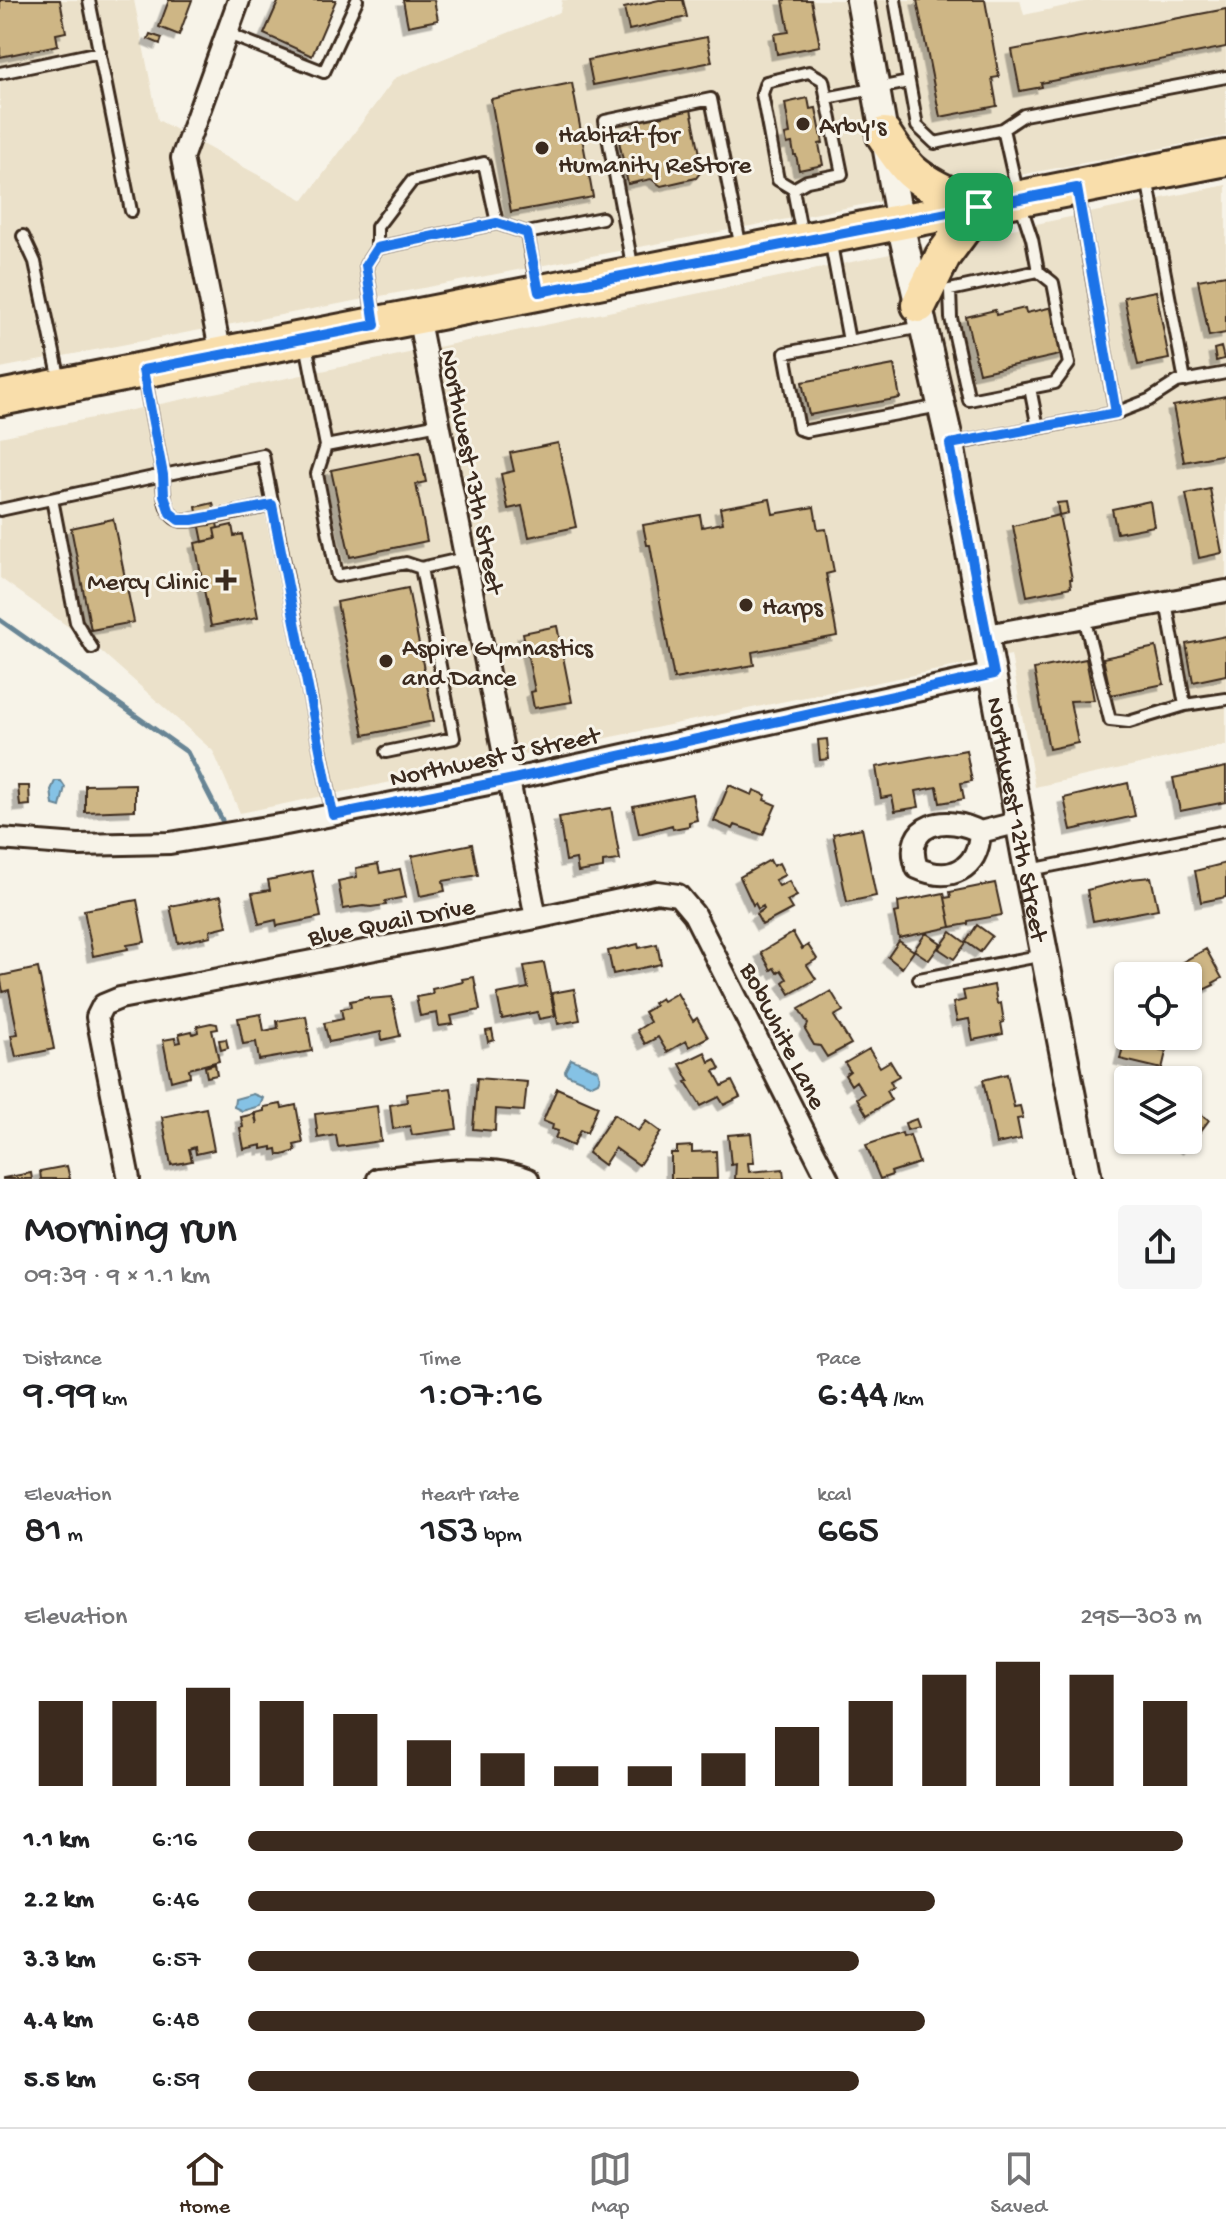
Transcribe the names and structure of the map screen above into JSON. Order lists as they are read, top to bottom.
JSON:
{
  "streets": {
    "street": [
      "Northwest 13th Street",
      "Northwest J Street",
      "Northwest 12th Street",
      "Blue Quail Drive",
      "Bobwhite Lane"
    ]
  },
  "crossings": [
    ["Northwest 13th Street", "Northwest J Street"],
    ["Northwest 13th Street", "Blue Quail Drive"],
    ["Northwest J Street", "Northwest 12th Street"],
    ["Blue Quail Drive", "Bobwhite Lane"]
  ],
  "places": {
    "other": [
      "Arby's",
      "Habitat for Humanity ReStore",
      "Harps",
      "Aspire Gymnastics and Dance"
    ],
    "health": ["Mercy Clinic"]
  },
  "page": {
    "heading": ["Morning run", "09:39 · 9 × 1.1 km"],
    "stats": [
      ["Distance", "9.99 km"],
      ["Time", "1:07:16"],
      ["Pace", "6:44 /km"],
      ["Elevation", "81 m"],
      ["Heart rate", "153 bpm"],
      ["kcal", "665"]
    ],
    "chart": ["Elevation", "295–303 m"],
    "list": [
      {
        "name": "1.1 km",
        "note": "6:16"
      },
      {
        "name": "2.2 km",
        "note": "6:46"
      },
      {
        "name": "3.3 km",
        "note": "6:57"
      },
      {
        "name": "4.4 km",
        "note": "6:48"
      },
      {
        "name": "5.5 km",
        "note": "6:59"
      }
    ],
    "tabs": ["Home", "Map", "Saved"]
  }
}
